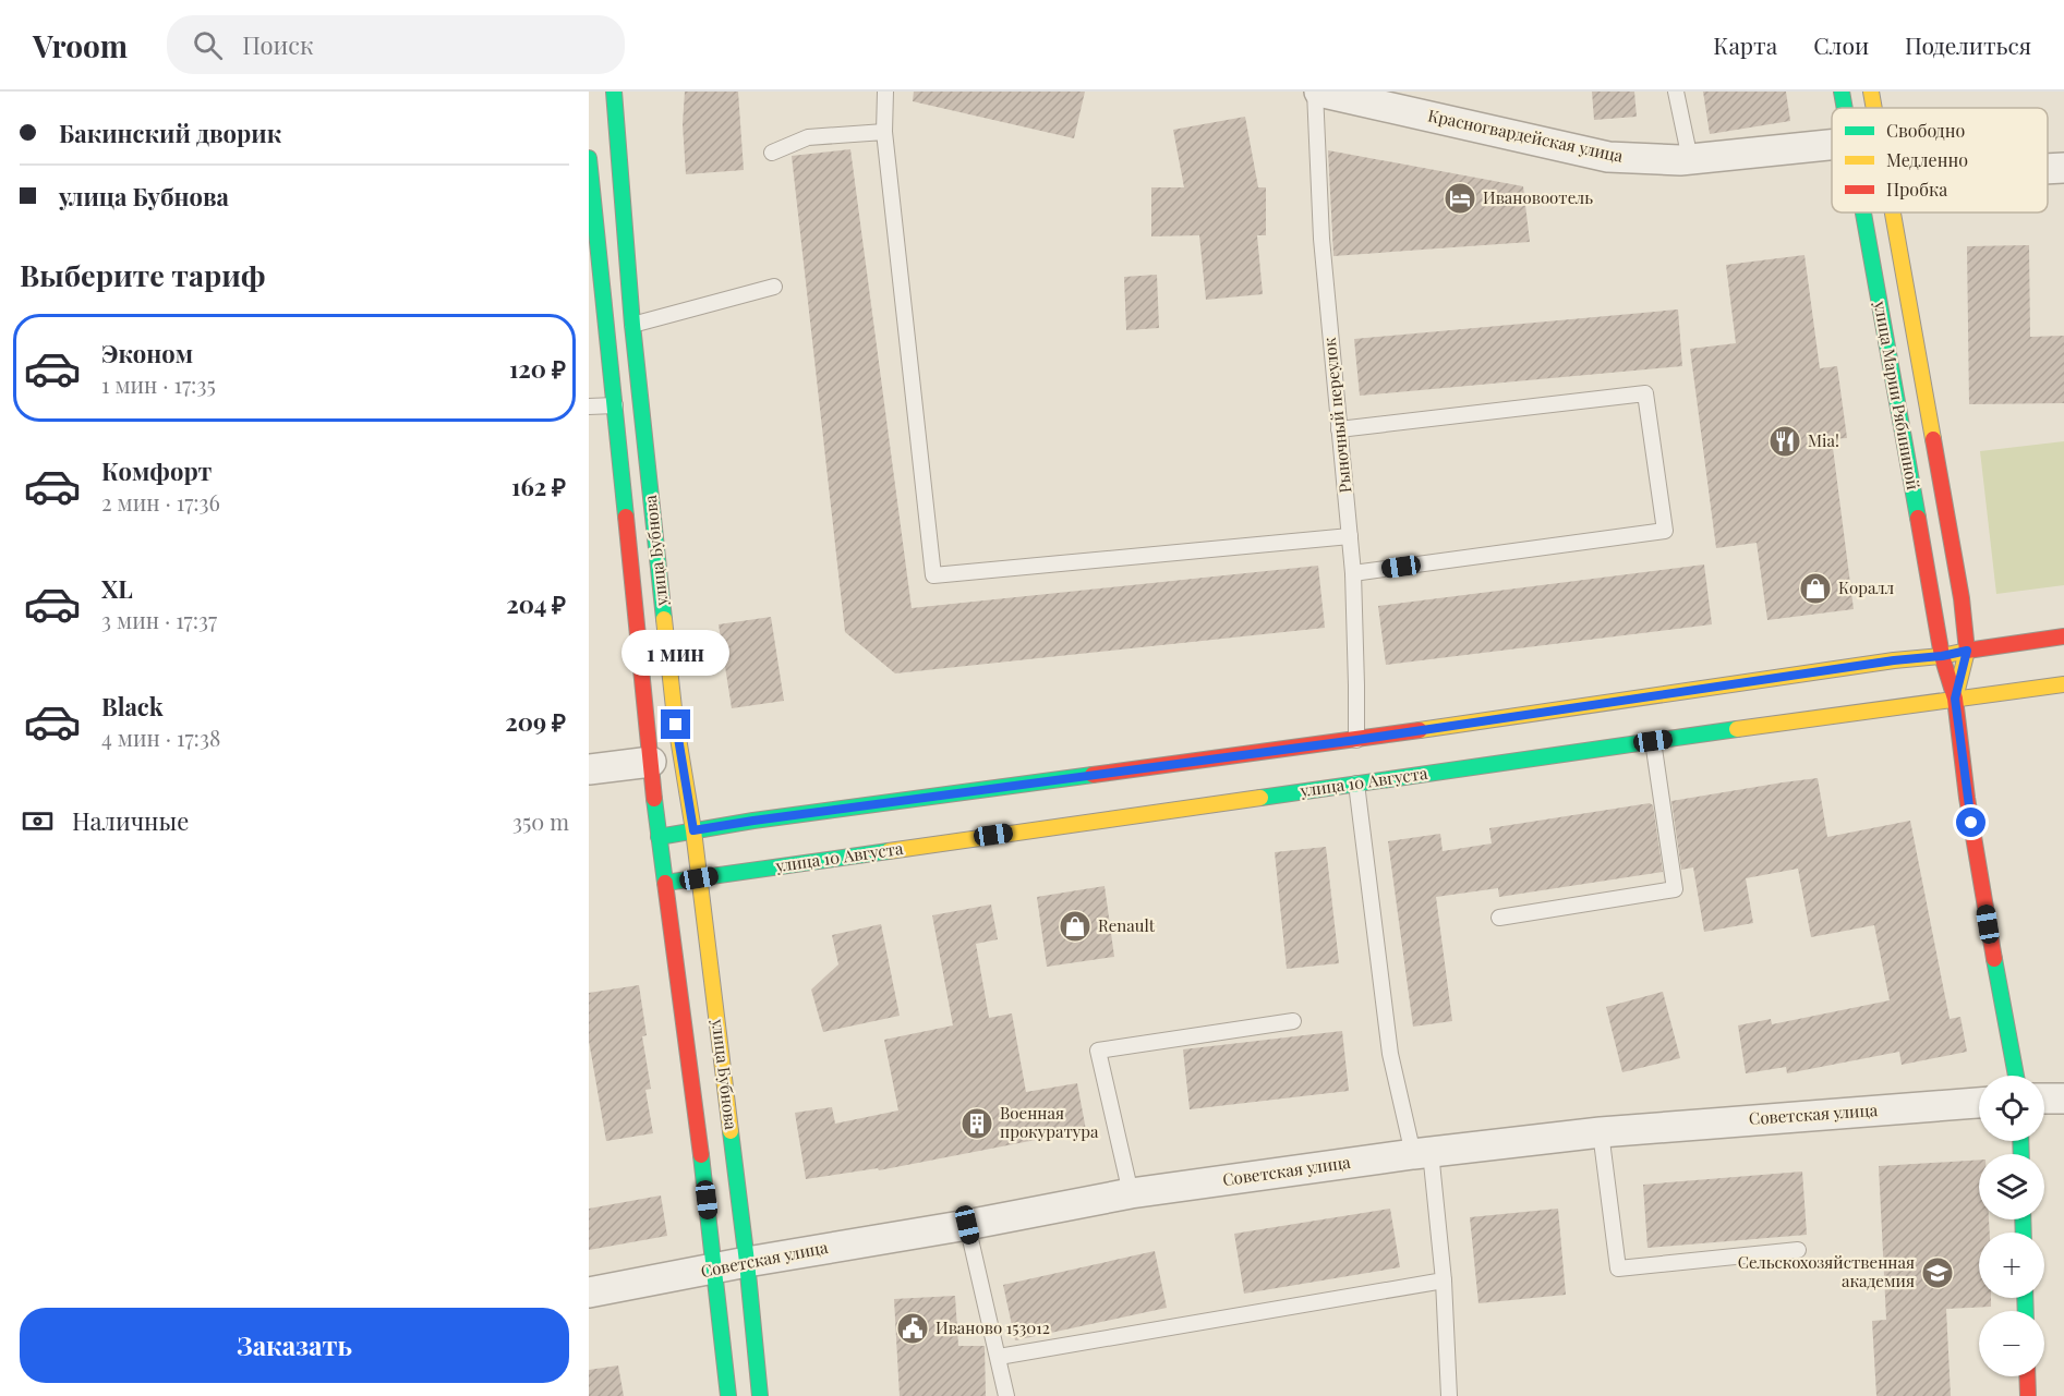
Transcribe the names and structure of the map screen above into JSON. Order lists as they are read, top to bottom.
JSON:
{
  "streets": {
    "main road": ["улица Марии Рябининой", "улица Бубнова", "улица 10 Августа"],
    "street": ["Красногвардейская улица", "Советская улица"],
    "lane": ["Рыночный переулок"]
  },
  "crossings": [
    ["Красногвардейская улица", "Рыночный переулок"],
    ["улица Марии Рябининой", "улица 10 Августа"],
    ["улица Бубнова", "улица 10 Августа"],
    ["улица Бубнова", "Советская улица"]
  ],
  "places": {
    "hotel": ["Ивановоотель"],
    "restaurant": ["Mia!"],
    "shop": ["Коралл", "Renault"],
    "building": ["Военная прокуратура"],
    "school or university": ["Сельскохозяйственная академия"],
    "public building": ["Иваново 153012"]
  },
  "legend": ["Свободно", "Медленно", "Пробка"],
  "page": {
    "header": "Vroom",
    "search": "Поиск",
    "nav": ["Карта", "Слои", "Поделиться"],
    "banner": ["Бакинский дворик", "улица Бубнова"],
    "heading": "Выберите тариф",
    "list": [
      {
        "name": "Эконом",
        "note": "1 мин · 17:35",
        "value": "120 ₽"
      },
      {
        "name": "Комфорт",
        "note": "2 мин · 17:36",
        "value": "162 ₽"
      },
      {
        "name": "XL",
        "note": "3 мин · 17:37",
        "value": "204 ₽"
      },
      {
        "name": "Black",
        "note": "4 мин · 17:38",
        "value": "209 ₽"
      }
    ],
    "bubble": "1 мин",
    "pay": ["Наличные", "350 m"],
    "map_buttons": ["+", "−"],
    "buttons": "Заказать"
  }
}
